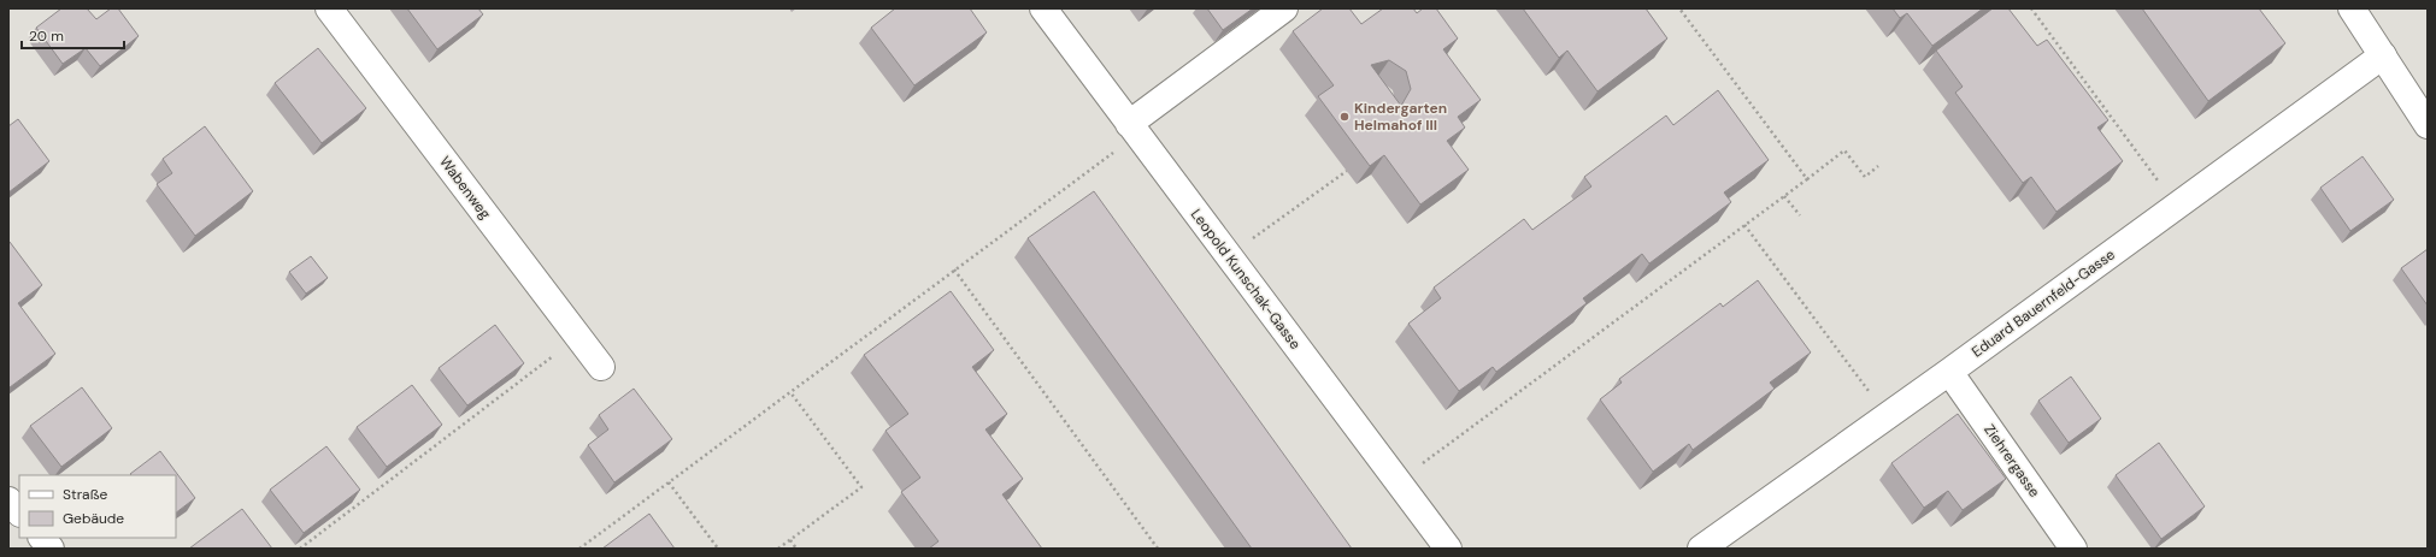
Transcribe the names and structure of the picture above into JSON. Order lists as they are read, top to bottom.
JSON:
{
  "streets": {
    "street": [
      "Wabenweg",
      "Leopold Kunschak-Gasse",
      "Eduard Bauernfeld-Gasse",
      "Ziehrergasse"
    ]
  },
  "crossings": [
    ["Eduard Bauernfeld-Gasse", "Ziehrergasse"]
  ],
  "places": ["Kindergarten Helmahof III"],
  "legend": ["Straße", "Gebäude"],
  "scale_bar": "20 m"
}
